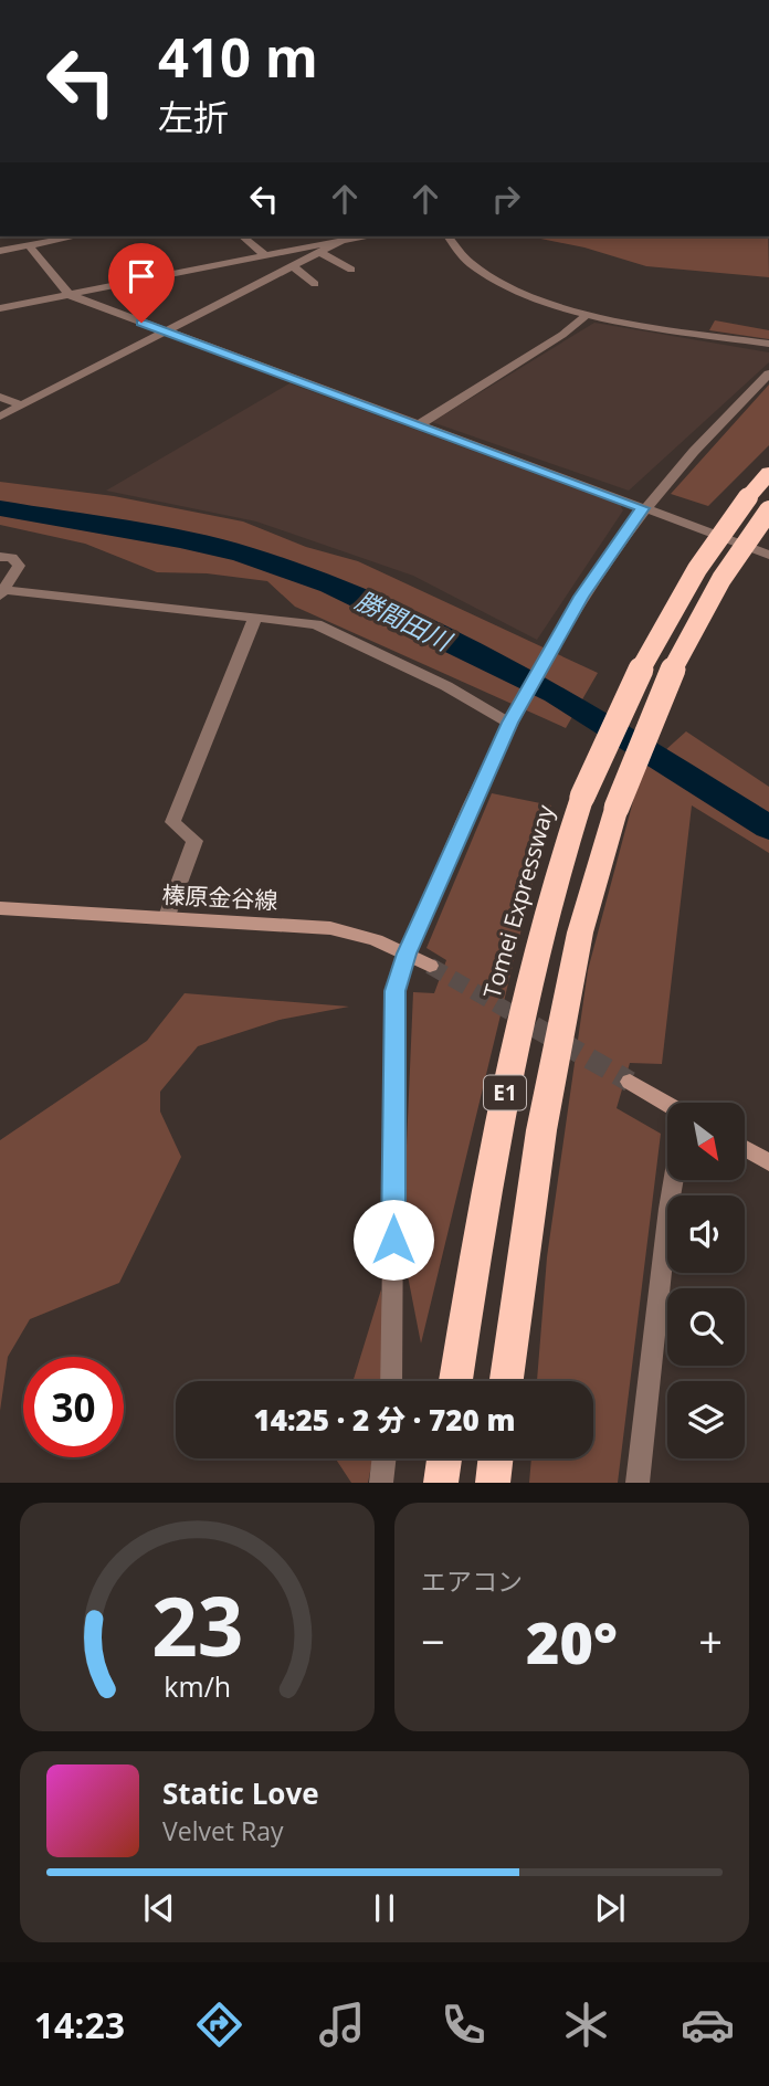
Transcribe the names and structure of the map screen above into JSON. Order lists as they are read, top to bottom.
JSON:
{
  "streets": {
    "highway": ["Tomei Expressway", "E1"],
    "main road": ["榛原金谷線"]
  },
  "water": ["勝間田川"],
  "north": "bottom right",
  "page": {
    "turn": ["410 m", "左折"],
    "limit": "30",
    "trip": "14:25 · 2 分 · 720 m",
    "tile": "エアコン",
    "heat": ["−", "20°", "+"],
    "song": ["Static Love", "Velvet Ray"],
    "tabs": "14:23",
    "gauge": ["23", "km/h"]
  }
}
